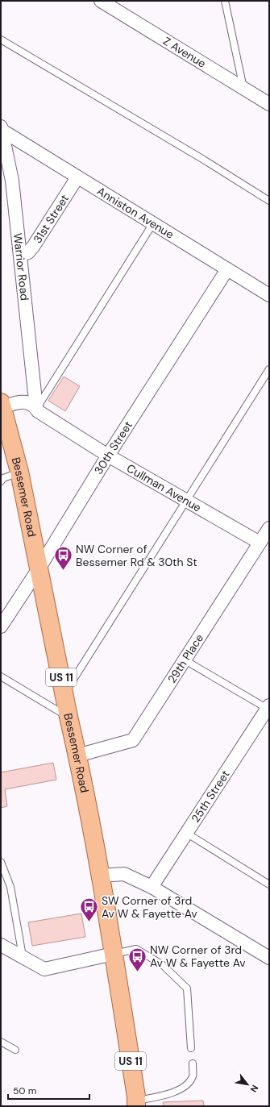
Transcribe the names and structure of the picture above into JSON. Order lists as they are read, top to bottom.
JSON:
{
  "streets": {
    "main road": ["Bessemer Road", "US 11"],
    "street": [
      "Z Avenue",
      "Anniston Avenue",
      "31st Street",
      "Warrior Road",
      "30th Street",
      "Cullman Avenue",
      "29th Place",
      "25th Street"
    ]
  },
  "crossings": [
    ["Anniston Avenue", "31st Street"],
    ["Anniston Avenue", "Warrior Road"],
    ["Anniston Avenue", "30th Street"],
    ["31st Street", "Warrior Road"],
    ["Warrior Road", "Cullman Avenue"],
    ["30th Street", "Cullman Avenue"],
    ["30th Street", "Bessemer Road"],
    ["Cullman Avenue", "Bessemer Road"],
    ["Cullman Avenue", "29th Place"],
    ["Bessemer Road", "29th Place"]
  ],
  "places": {
    "bus stop": ["NW Corner of Bessemer Rd & 30th St", "SW Corner of 3rd Av W & Fayette Av", "NW Corner of 3rd Av W & Fayette Av"]
  },
  "scale_bar": "50 m",
  "north": "bottom right"
}
